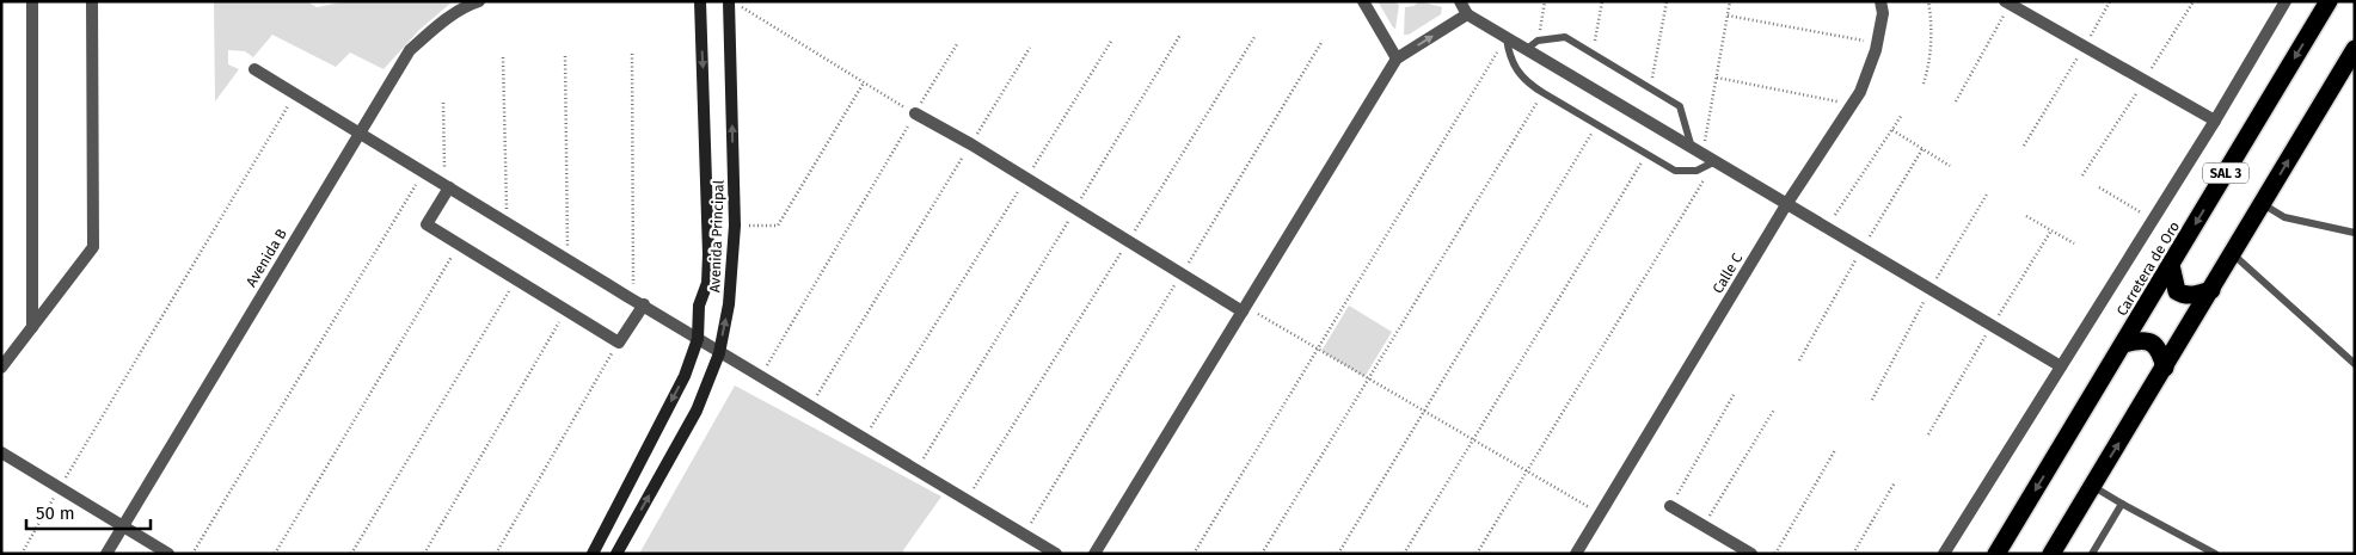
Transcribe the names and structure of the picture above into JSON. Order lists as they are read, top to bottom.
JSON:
{
  "streets": {
    "highway": ["SAL 3", "Carretera de Oro"],
    "street": ["Avenida Principal", "Avenida B", "Calle C"]
  },
  "scale_bar": "50 m"
}
